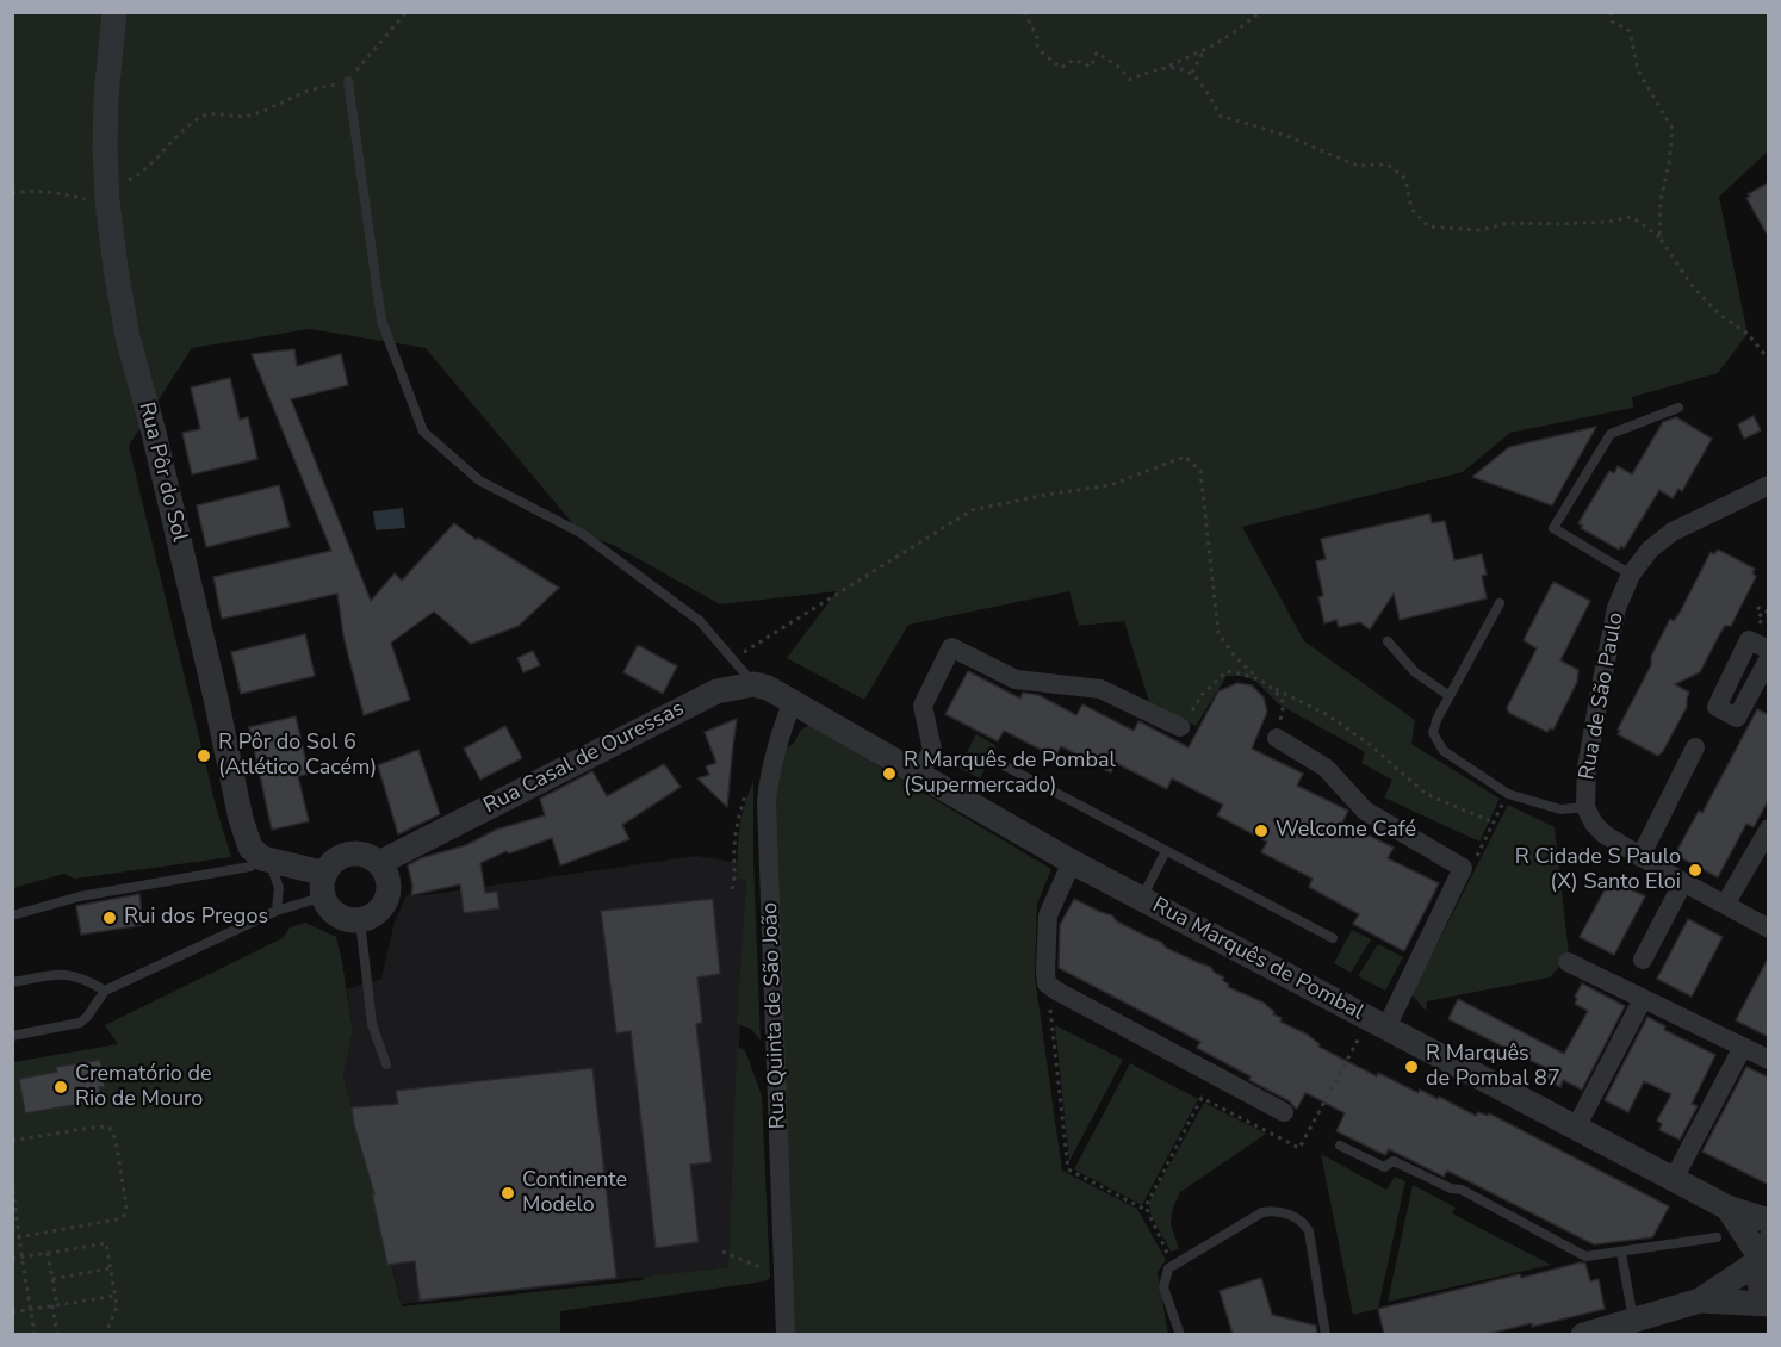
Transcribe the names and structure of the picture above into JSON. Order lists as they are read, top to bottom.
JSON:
{
  "streets": {
    "street": [
      "Rua Pôr do Sol",
      "Rua de São Paulo",
      "Rua Casal de Ouressas",
      "Rua Marquês de Pombal",
      "Rua Quinta de São João"
    ]
  },
  "crossings": [
    ["Rua Marquês de Pombal", "Rua Quinta de São João"]
  ],
  "places": [
    "R Pôr do Sol 6 (Atlético Cacém)",
    "R Marquês de Pombal (Supermercado)",
    "Welcome Café",
    "R Cidade S Paulo (X) Santo Eloi",
    "Rui dos Pregos",
    "R Marquês de Pombal 87",
    "Crematório de Rio de Mouro",
    "Continente Modelo"
  ]
}
